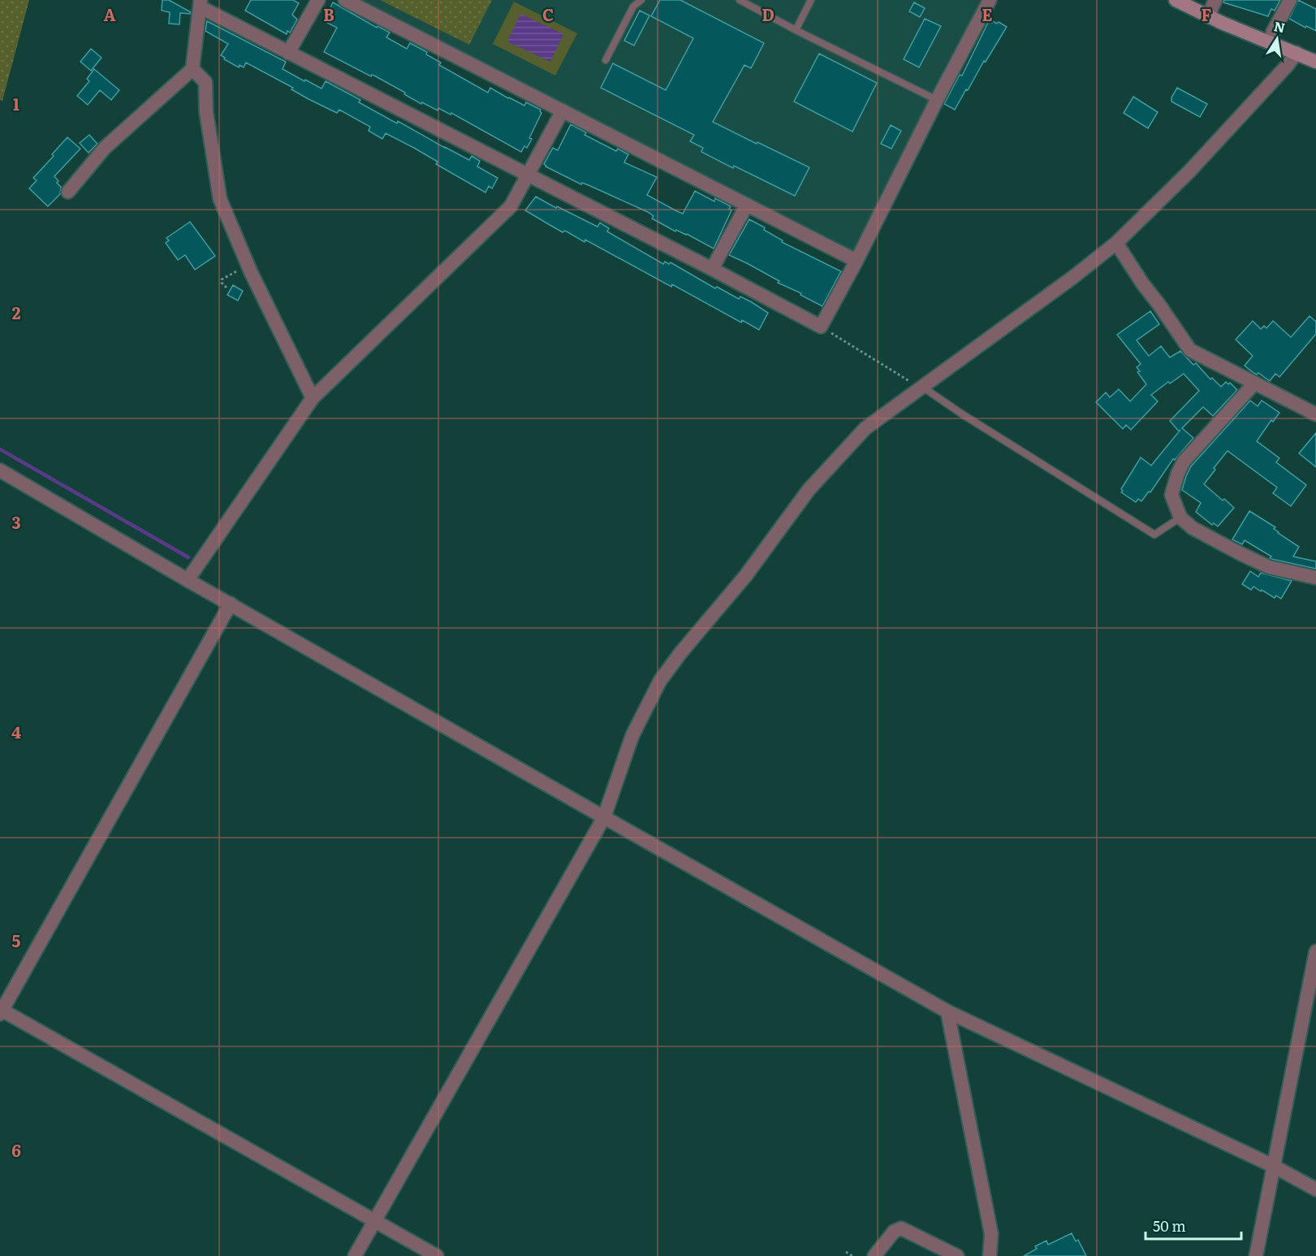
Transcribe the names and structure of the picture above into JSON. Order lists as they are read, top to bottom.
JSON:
{
  "scale_bar": "50 m",
  "north": "top",
  "grid": {
    "columns": [
      "A",
      "B",
      "C",
      "D",
      "E",
      "F"
    ],
    "rows": [
      "1",
      "2",
      "3",
      "4",
      "5",
      "6"
    ]
  }
}
